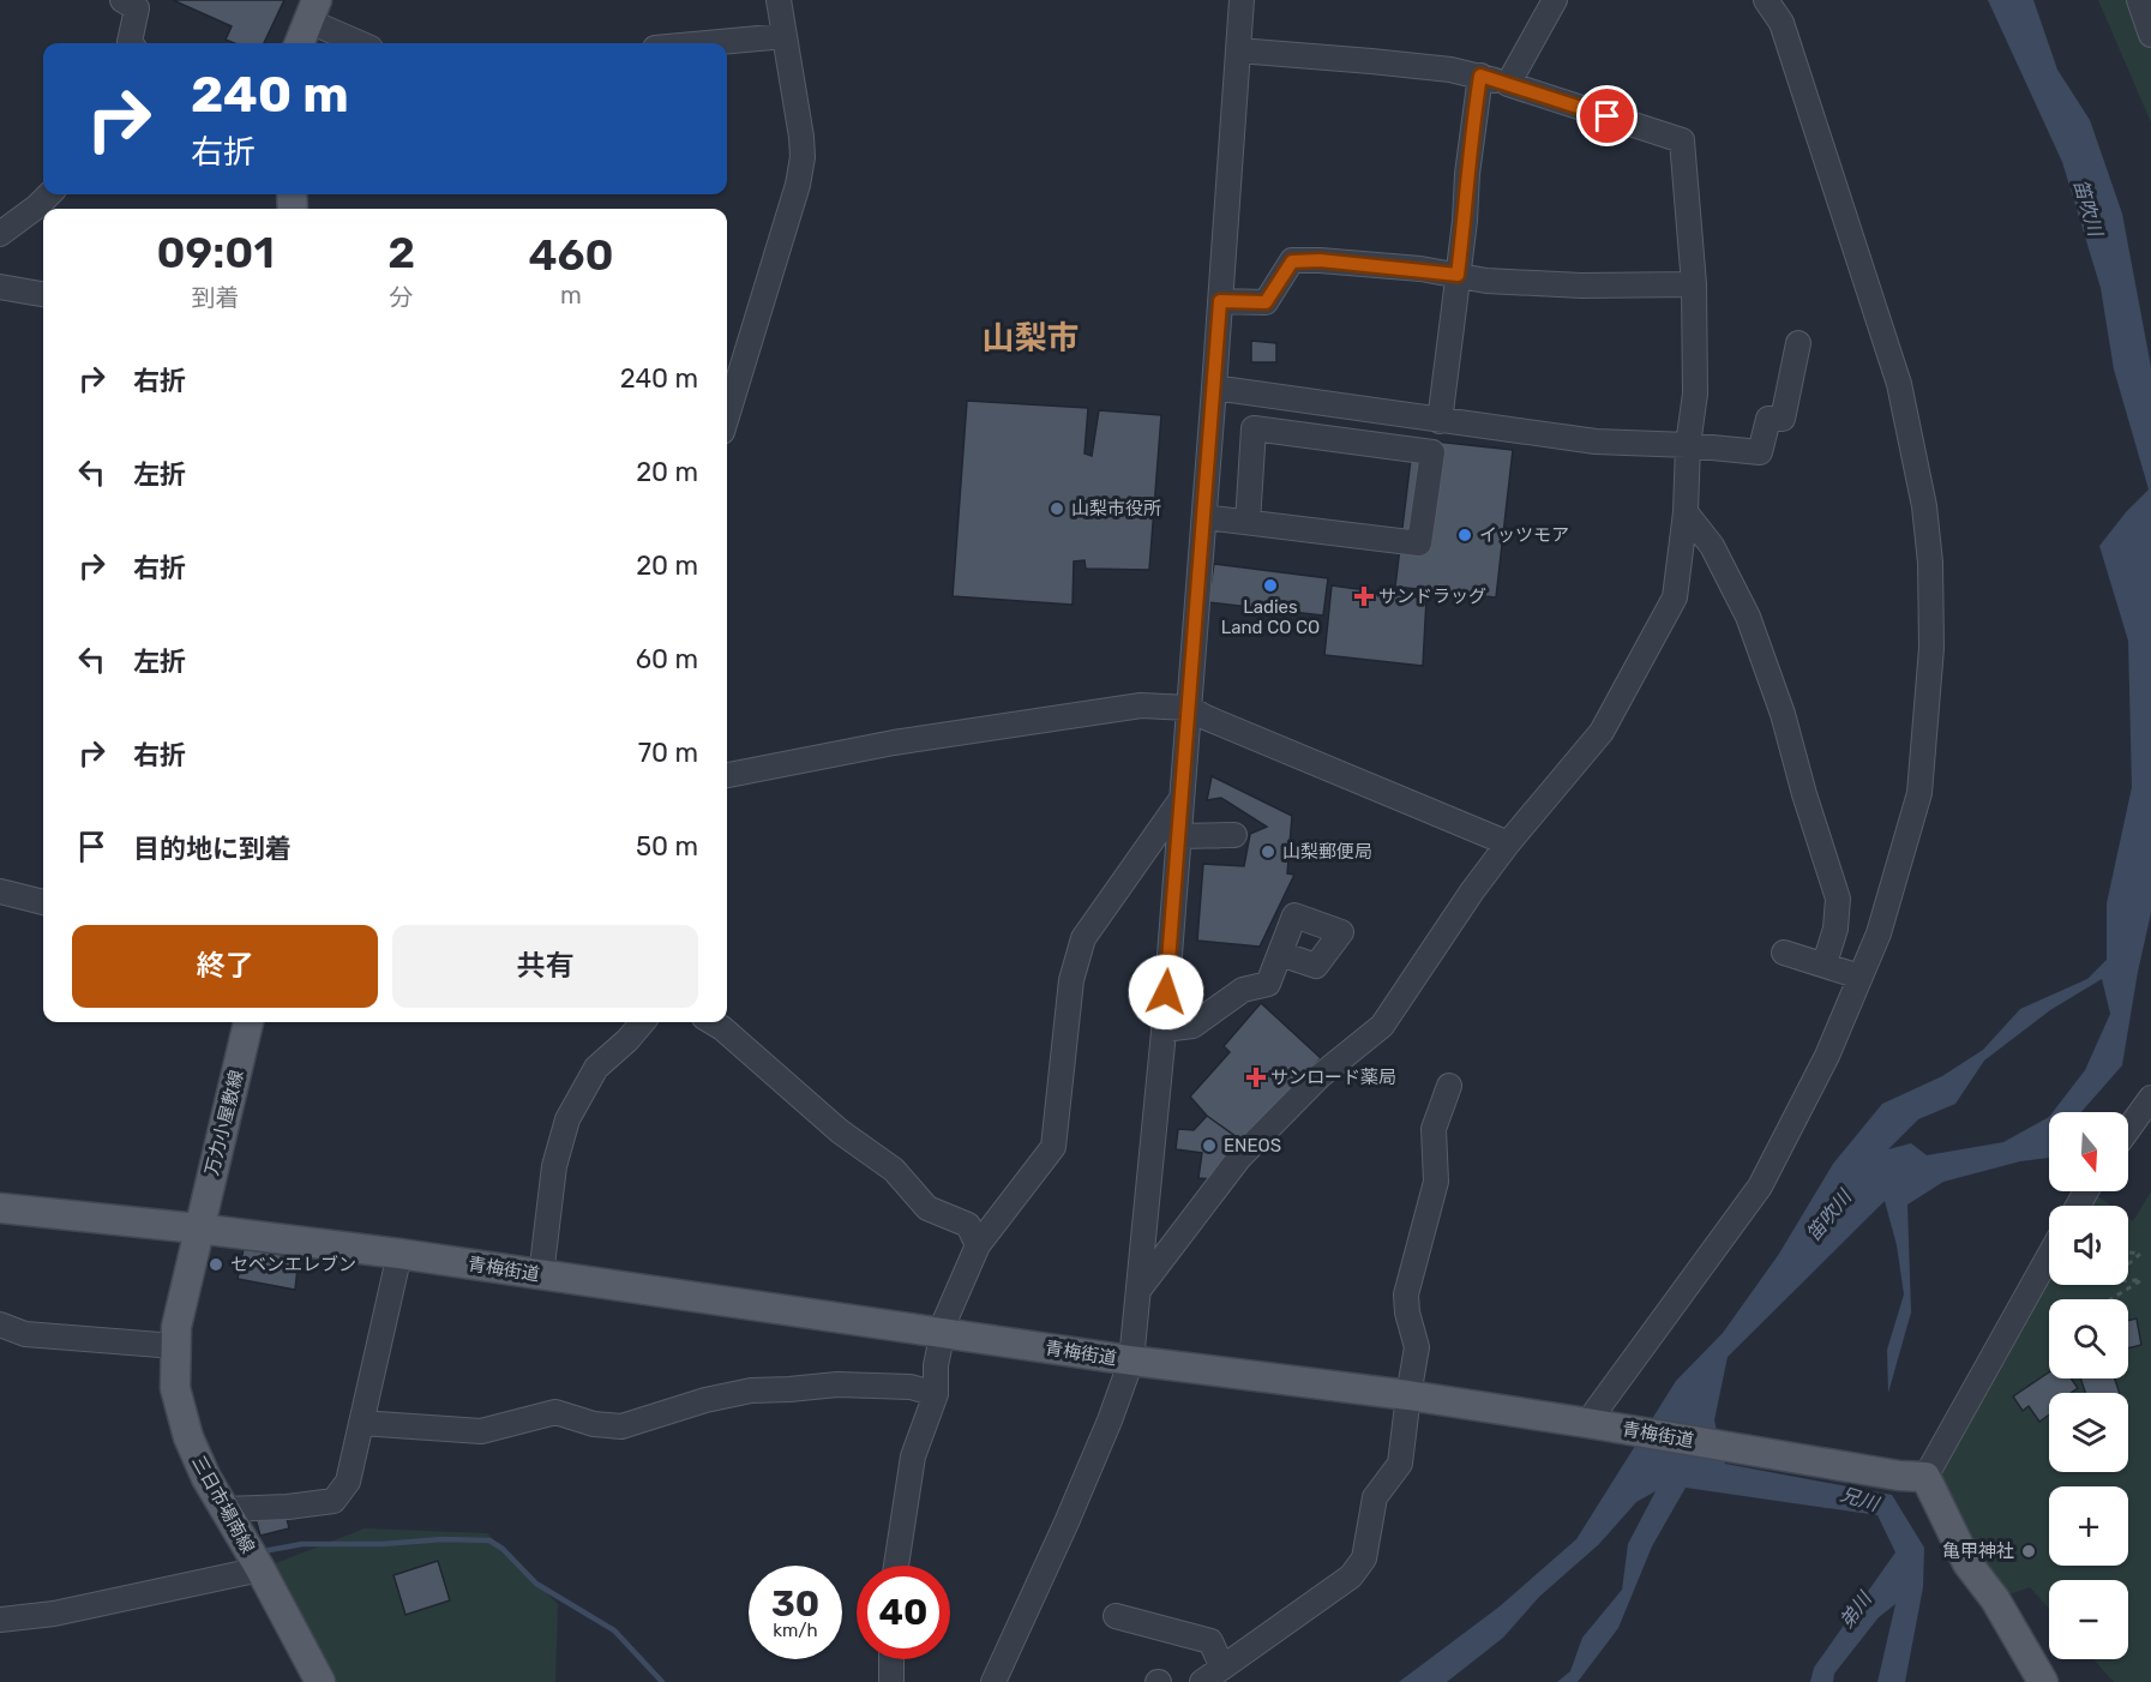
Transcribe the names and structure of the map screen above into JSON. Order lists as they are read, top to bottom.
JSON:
{
  "streets": {
    "main road": ["万力小屋敷線", "青梅街道", "三日市場南線"]
  },
  "crossings": [
    ["万力小屋敷線", "青梅街道"],
    ["万力小屋敷線", "三日市場南線"],
    ["青梅街道", "三日市場南線"]
  ],
  "districts": ["山梨市"],
  "water": ["笛吹川", "兄川", "弟川"],
  "places": {
    "other": [
      "山梨市役所",
      "イッツモア",
      "Ladies Land CO CO",
      "山梨郵便局",
      "ENEOS",
      "セベンエレブン",
      "亀甲神社"
    ],
    "health": ["サンドラッグ", "サンロード薬局"]
  },
  "north": "bottom",
  "page": {
    "turn": ["240 m", "右折"],
    "eta": [
      "09:01",
      "到着",
      "2",
      "分",
      "460",
      "m"
    ],
    "list": [
      {
        "name": "右折",
        "value": "240 m"
      },
      {
        "name": "左折",
        "value": "20 m"
      },
      {
        "name": "右折",
        "value": "20 m"
      },
      {
        "name": "左折",
        "value": "60 m"
      },
      {
        "name": "右折",
        "value": "70 m"
      },
      {
        "name": "目的地に到着",
        "value": "50 m"
      }
    ],
    "buttons": ["終了", "共有"],
    "map_buttons": ["+", "−"],
    "speed": "30 km/h",
    "limit": "40"
  }
}
